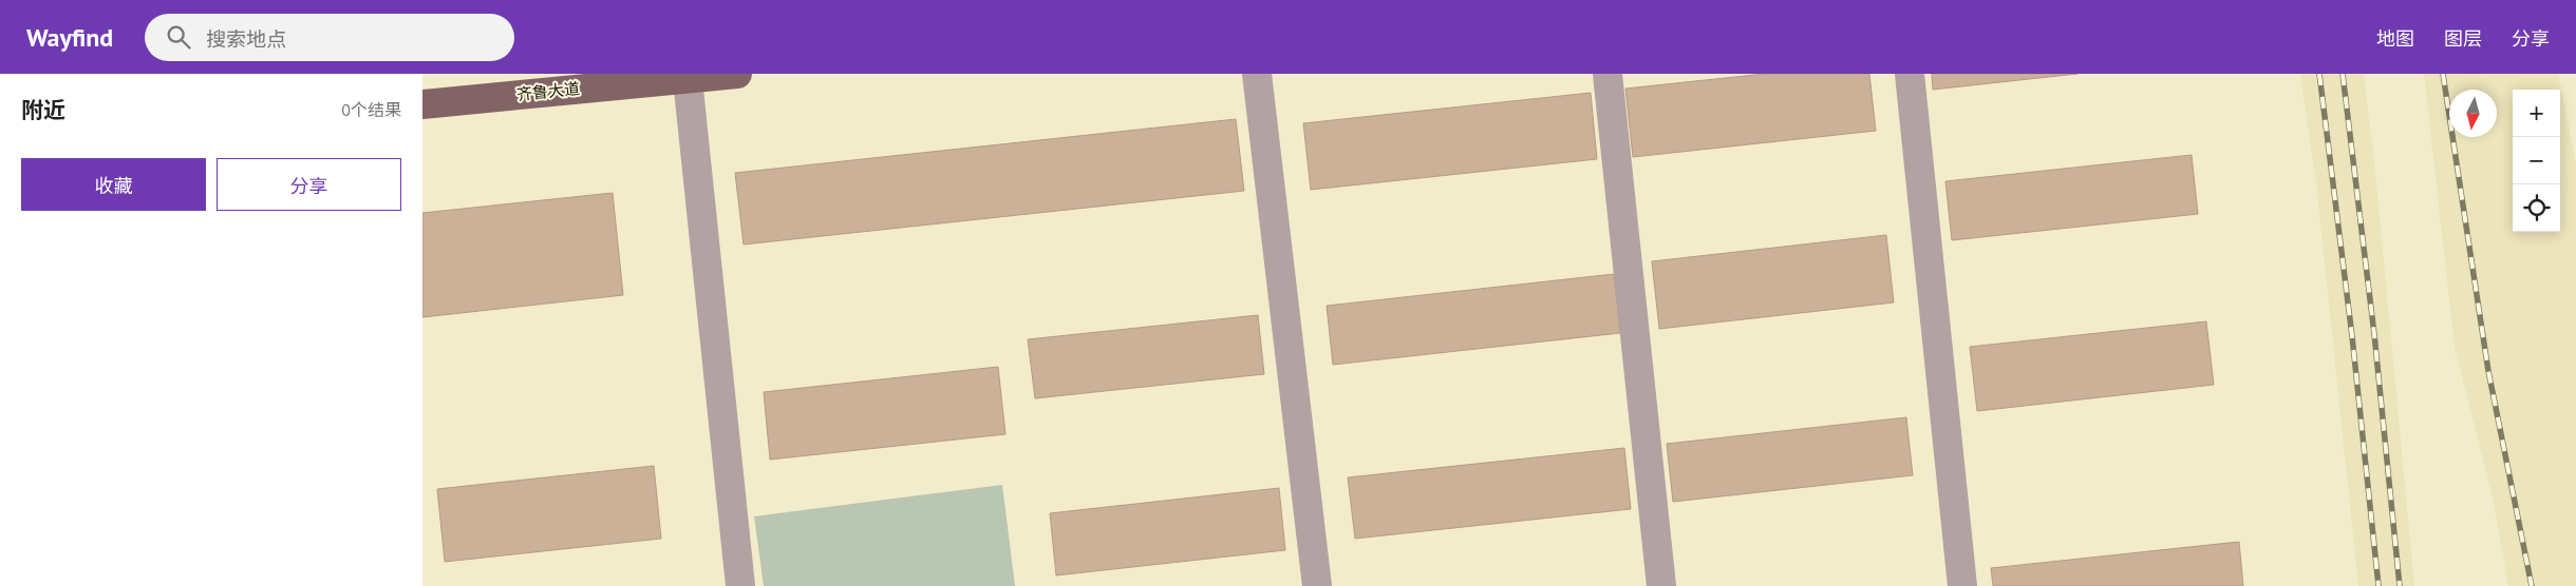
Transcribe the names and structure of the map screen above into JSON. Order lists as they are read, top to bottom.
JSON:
{
  "streets": {
    "main road": ["齐鲁大道"]
  },
  "north": "bottom",
  "page": {
    "header": "Wayfind",
    "search": "搜索地点",
    "nav": ["地图", "图层", "分享"],
    "heading": ["附近", "0个结果"],
    "map_buttons": ["+", "−"],
    "buttons": ["收藏", "分享"]
  }
}
